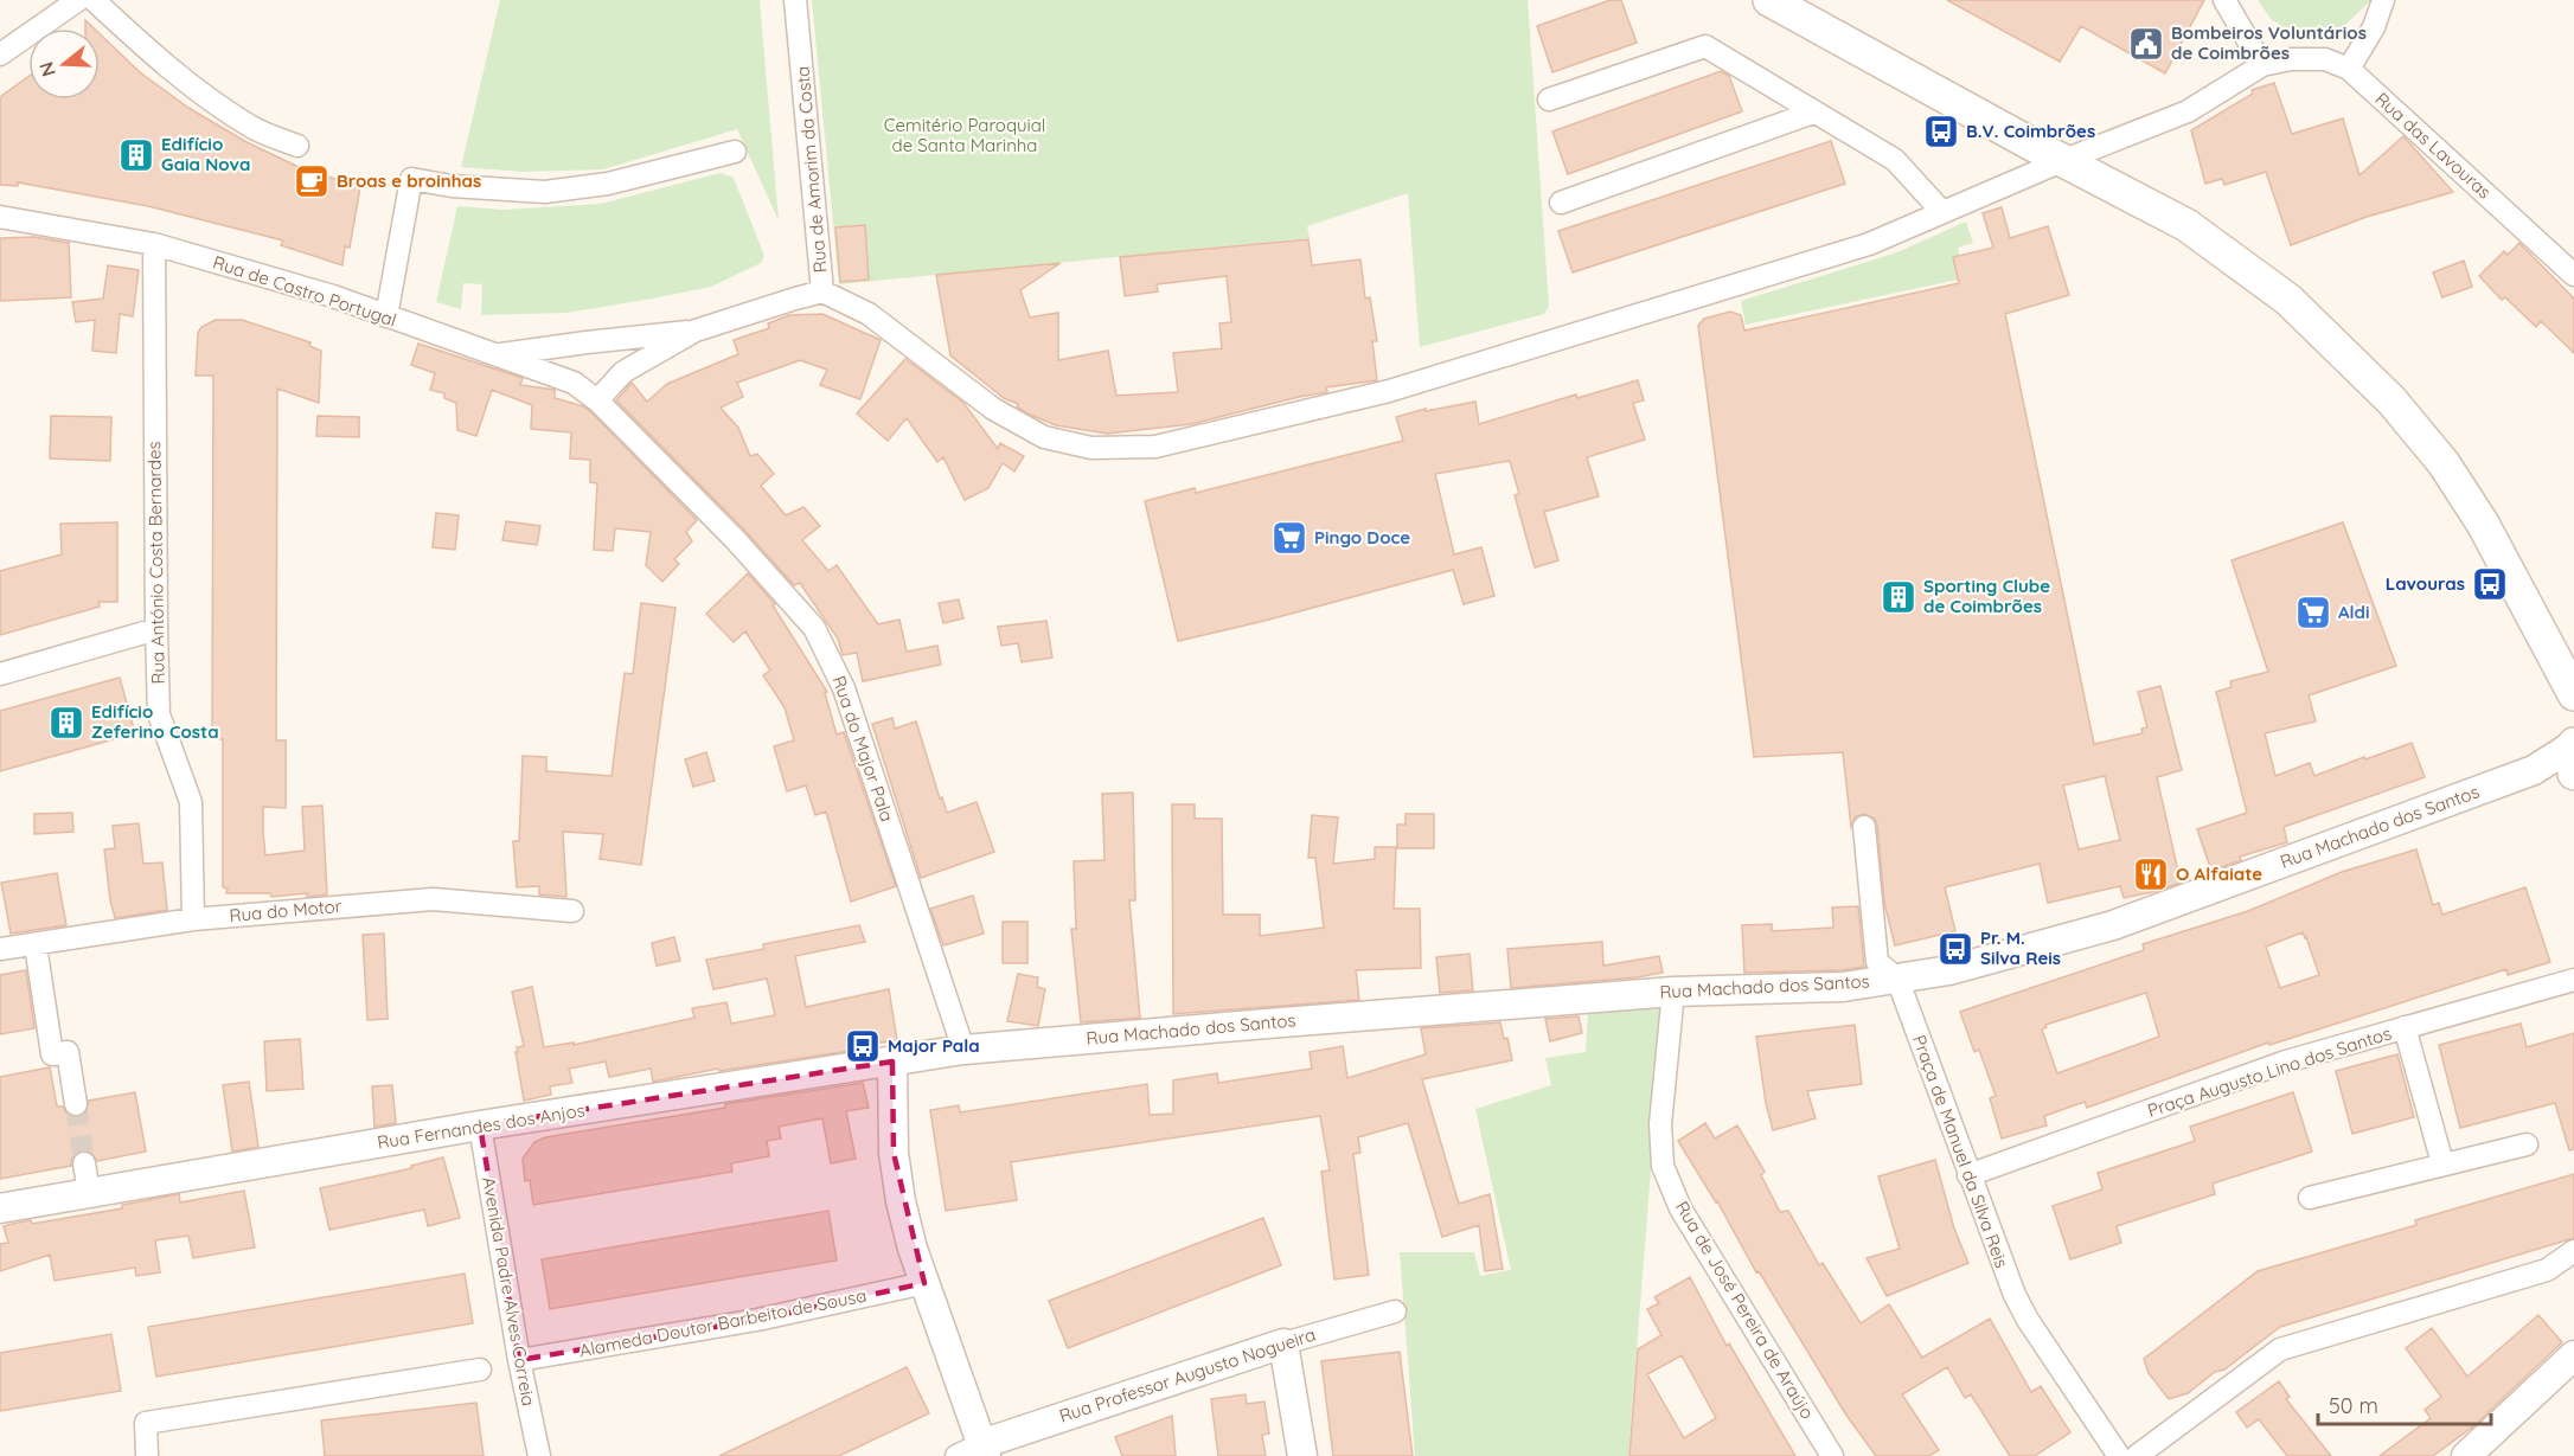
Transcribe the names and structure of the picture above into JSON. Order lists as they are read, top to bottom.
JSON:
{
  "streets": {
    "street": [
      "Rua das Lavouras",
      "Rua de Amorim da Costa",
      "Rua de Castro Portugal",
      "Rua António Costa Bernardes",
      "Rua do Major Pala",
      "Rua Machado dos Santos",
      "Rua do Motor",
      "Praça Augusto Lino dos Santos",
      "Rua Fernandes dos Anjos",
      "Praça de Manuel da Silva Reis",
      "Avenida Padre Alves Correia",
      "Rua de José Pereira de Araújo",
      "Alameda Doutor Barbeito de Sousa",
      "Rua Professor Augusto Nogueira"
    ]
  },
  "crossings": [
    ["Rua de Amorim da Costa", "Rua de Castro Portugal"],
    ["Rua de Amorim da Costa", "Rua do Major Pala"],
    ["Rua de Castro Portugal", "Rua António Costa Bernardes"],
    ["Rua de Castro Portugal", "Rua do Major Pala"],
    ["Rua António Costa Bernardes", "Rua do Motor"],
    ["Rua do Major Pala", "Rua Machado dos Santos"],
    ["Rua do Major Pala", "Rua Fernandes dos Anjos"],
    ["Rua Machado dos Santos", "Rua Fernandes dos Anjos"],
    ["Rua Machado dos Santos", "Praça de Manuel da Silva Reis"],
    ["Rua Machado dos Santos", "Rua de José Pereira de Araújo"],
    ["Praça Augusto Lino dos Santos", "Praça de Manuel da Silva Reis"],
    ["Rua Fernandes dos Anjos", "Avenida Padre Alves Correia"],
    ["Avenida Padre Alves Correia", "Alameda Doutor Barbeito de Sousa"]
  ],
  "parks": ["Cemitério Paroquial de Santa Marinha"],
  "places": {
    "public building": ["Bombeiros Voluntários de Coimbrões"],
    "bus stop": [
      "B.V. Coimbrões",
      "Lavouras",
      "Pr. M. Silva Reis",
      "Major Pala"
    ],
    "building": ["Edifício Gaia Nova", "Sporting Clube de Coimbrões", "Edifício Zeferino Costa"],
    "cafe": ["Broas e broinhas"],
    "supermarket": ["Pingo Doce", "Aldi"],
    "restaurant": ["O Alfaiate"]
  },
  "scale_bar": "50 m",
  "north": "left"
}
